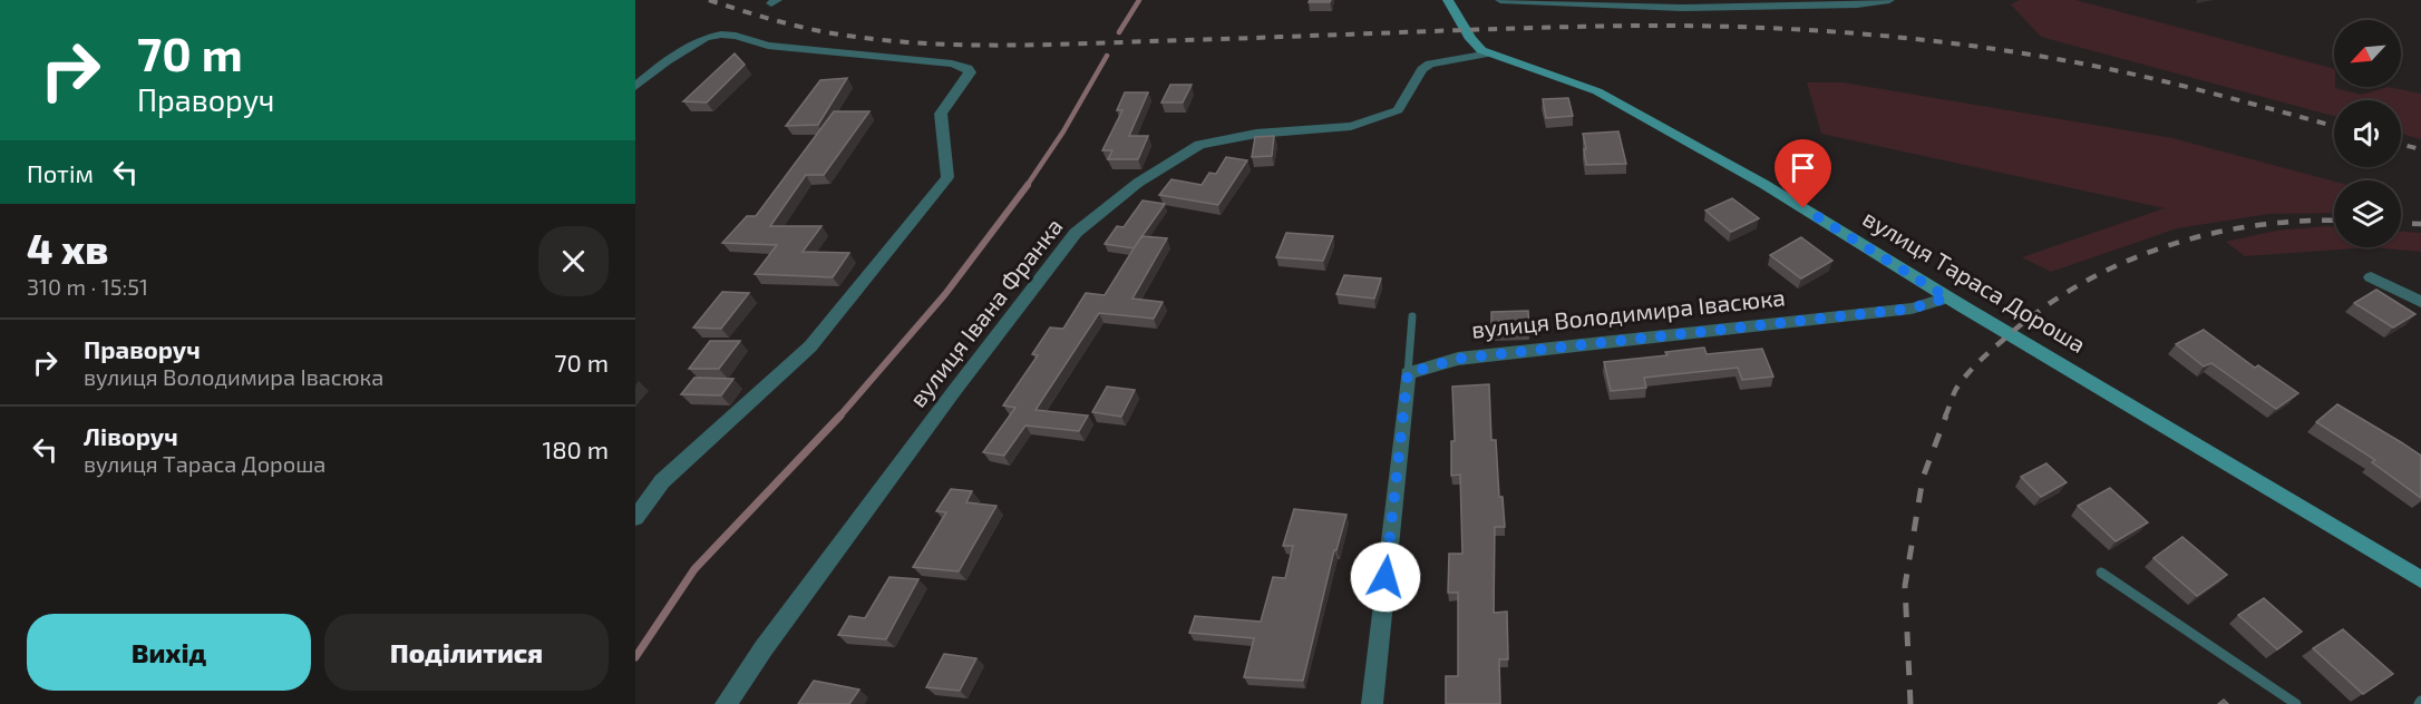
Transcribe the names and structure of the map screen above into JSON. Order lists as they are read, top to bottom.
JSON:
{
  "streets": {
    "street": ["вулиця Тараса Дороша", "вулиця Івана Франка", "вулиця Володимира Івасюка"]
  },
  "crossings": [
    ["вулиця Тараса Дороша", "вулиця Івана Франка"],
    ["вулиця Тараса Дороша", "вулиця Володимира Івасюка"]
  ],
  "north": "bottom left",
  "page": {
    "turn": ["70 m", "Праворуч"],
    "then": "Потім",
    "heading": ["4 хв", "310 m · 15:51"],
    "list": [
      {
        "name": "Праворуч",
        "note": "вулиця Володимира Івасюка",
        "value": "70 m"
      },
      {
        "name": "Ліворуч",
        "note": "вулиця Тараса Дороша",
        "value": "180 m"
      }
    ],
    "buttons": ["Вихід", "Поділитися"]
  }
}
